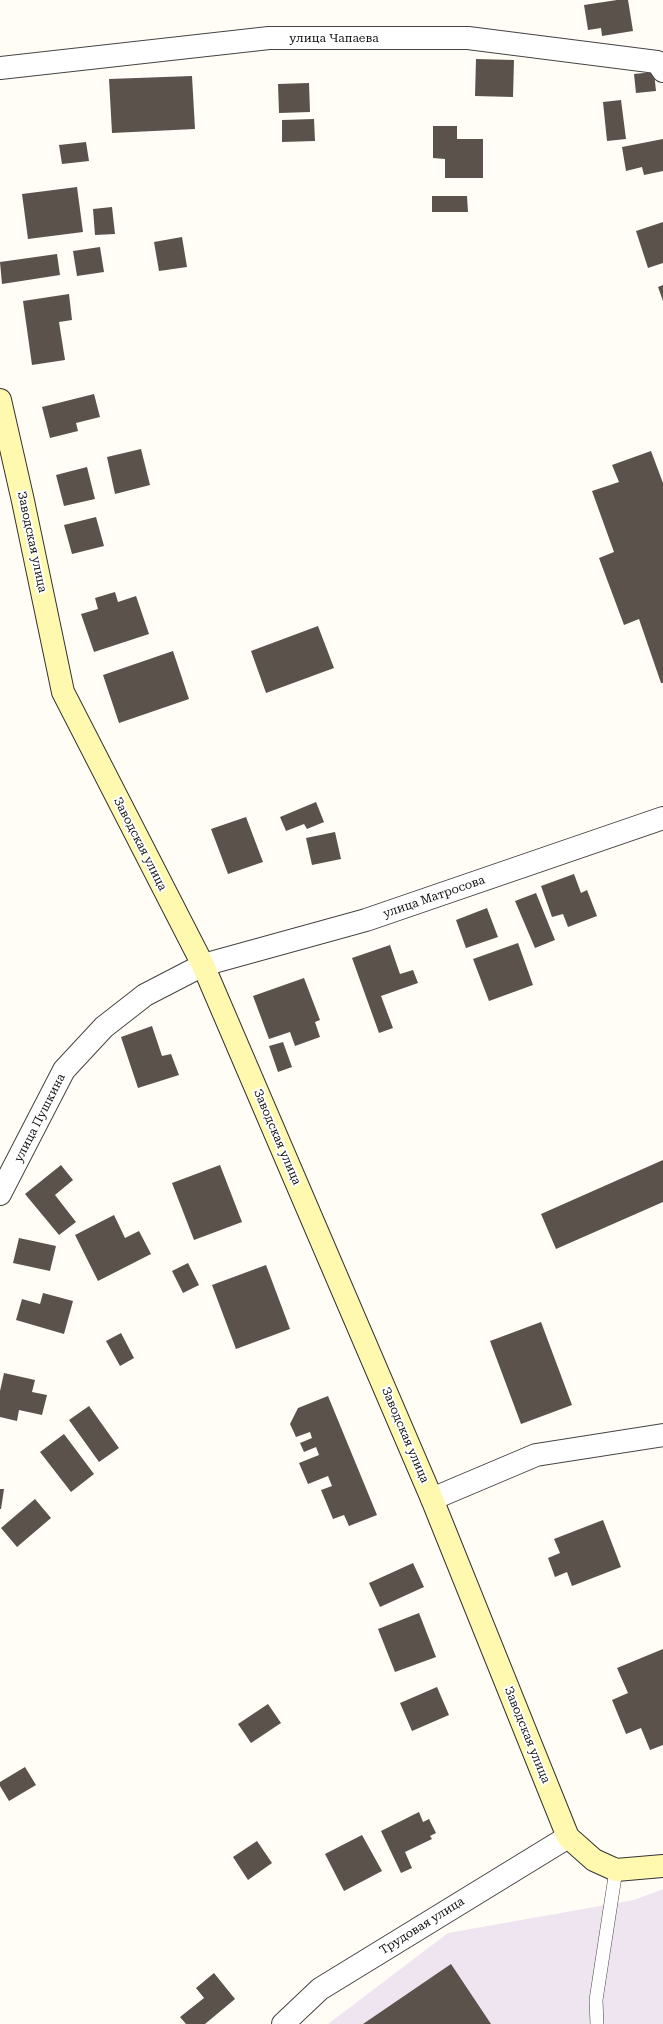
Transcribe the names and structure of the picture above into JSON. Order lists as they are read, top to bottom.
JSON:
{
  "streets": {
    "street": [
      "улица Чапаева",
      "Заводская улица",
      "улица Матросова",
      "улица Пушкина",
      "Трудовая улица"
    ]
  },
  "crossings": [
    ["Заводская улица", "улица Матросова"],
    ["Заводская улица", "улица Пушкина"],
    ["Заводская улица", "Трудовая улица"],
    ["улица Матросова", "улица Пушкина"]
  ]
}
